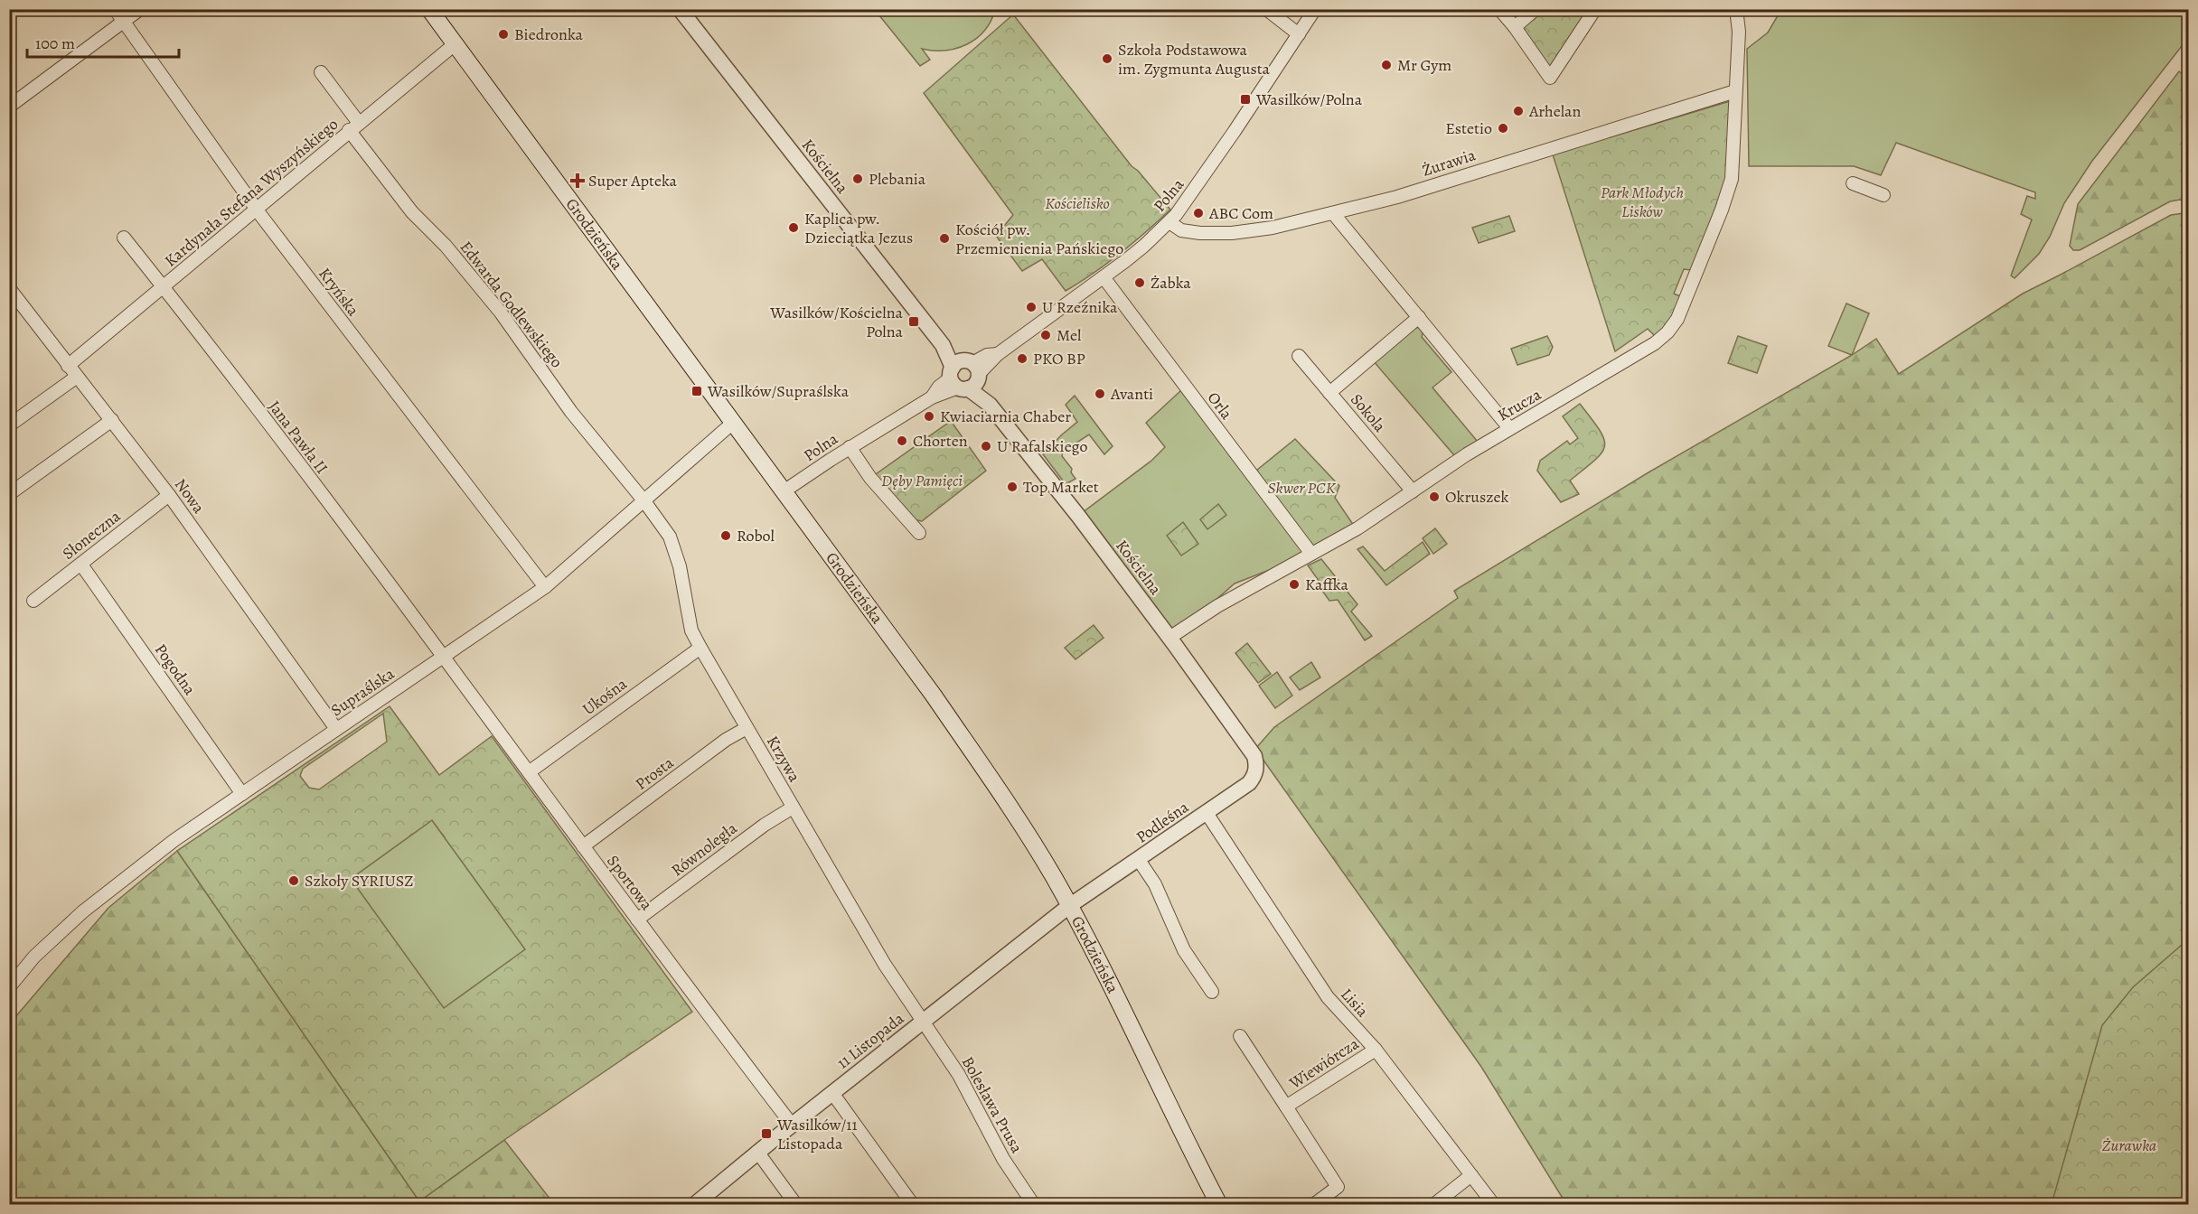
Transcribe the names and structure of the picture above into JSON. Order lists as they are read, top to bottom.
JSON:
{
  "streets": {
    "main road": ["Grodzieńska"],
    "street": [
      "Żurawia",
      "Kościelna",
      "Kardynała Stefana Wyszyńskiego",
      "Polna",
      "Kryńska",
      "Edwarda Godlewskiego",
      "Krucza",
      "Orla",
      "Sokola",
      "Jana Pawła II",
      "Nowa",
      "Słoneczna",
      "Pogodna",
      "Supraślska",
      "Ukośna",
      "Krzywa",
      "Prosta",
      "Podleśna",
      "Równoległa",
      "Sportowa",
      "Lisia",
      "11 Listopada",
      "Wiewiórcza",
      "Bolesława Prusa"
    ]
  },
  "crossings": [
    ["Żurawia", "Polna"],
    ["Żurawia", "Krucza"],
    ["Kościelna", "Polna"],
    ["Kościelna", "Krucza"],
    ["Kościelna", "Podleśna"],
    ["Kardynała Stefana Wyszyńskiego", "Grodzieńska"],
    ["Kardynała Stefana Wyszyńskiego", "Kryńska"],
    ["Kardynała Stefana Wyszyńskiego", "Edwarda Godlewskiego"],
    ["Kardynała Stefana Wyszyńskiego", "Jana Pawła II"],
    ["Kardynała Stefana Wyszyńskiego", "Nowa"],
    ["Polna", "Grodzieńska"],
    ["Polna", "Orla"],
    ["Grodzieńska", "Supraślska"],
    ["Grodzieńska", "Podleśna"],
    ["Grodzieńska", "11 Listopada"],
    ["Kryńska", "Supraślska"],
    ["Edwarda Godlewskiego", "Supraślska"],
    ["Edwarda Godlewskiego", "Krzywa"],
    ["Krucza", "Orla"],
    ["Krucza", "Sokola"],
    ["Jana Pawła II", "Supraślska"],
    ["Jana Pawła II", "Sportowa"],
    ["Nowa", "Słoneczna"],
    ["Nowa", "Supraślska"],
    ["Słoneczna", "Pogodna"],
    ["Pogodna", "Supraślska"],
    ["Supraślska", "Krzywa"],
    ["Supraślska", "Sportowa"],
    ["Ukośna", "Krzywa"],
    ["Ukośna", "Sportowa"],
    ["Krzywa", "Prosta"],
    ["Krzywa", "Równoległa"],
    ["Krzywa", "11 Listopada"],
    ["Krzywa", "Bolesława Prusa"],
    ["Prosta", "Sportowa"],
    ["Podleśna", "Lisia"],
    ["Podleśna", "11 Listopada"],
    ["Równoległa", "Sportowa"],
    ["Sportowa", "11 Listopada"],
    ["Lisia", "Wiewiórcza"],
    ["11 Listopada", "Bolesława Prusa"]
  ],
  "parks": [
    "Park Młodych Lisków",
    "Kościelisko",
    "Dęby Pamięci",
    "Skwer PCK",
    "Żurawka"
  ],
  "places": {
    "other": [
      "Biedronka",
      "Szkoła Podstawowa im. Zygmunta Augusta",
      "Mr Gym",
      "Arhelan",
      "Estetio",
      "Plebania",
      "ABC Com",
      "Kaplica pw. Dzieciątka Jezus",
      "Kościół pw. Przemienienia Pańskiego",
      "Żabka",
      "U Rzeźnika",
      "Mel",
      "PKO BP",
      "Avanti",
      "Kwiaciarnia Chaber",
      "Chorten",
      "U Rafalskiego",
      "Top Market",
      "Okruszek",
      "Robol",
      "Kaffka",
      "Szkoły SYRIUSZ"
    ],
    "transit": [
      "Wasilków/Polna",
      "Wasilków/Kościelna Polna",
      "Wasilków/Supraślska",
      "Wasilków/11 Listopada"
    ],
    "health": ["Super Apteka"]
  },
  "scale_bar": "100 m"
}
